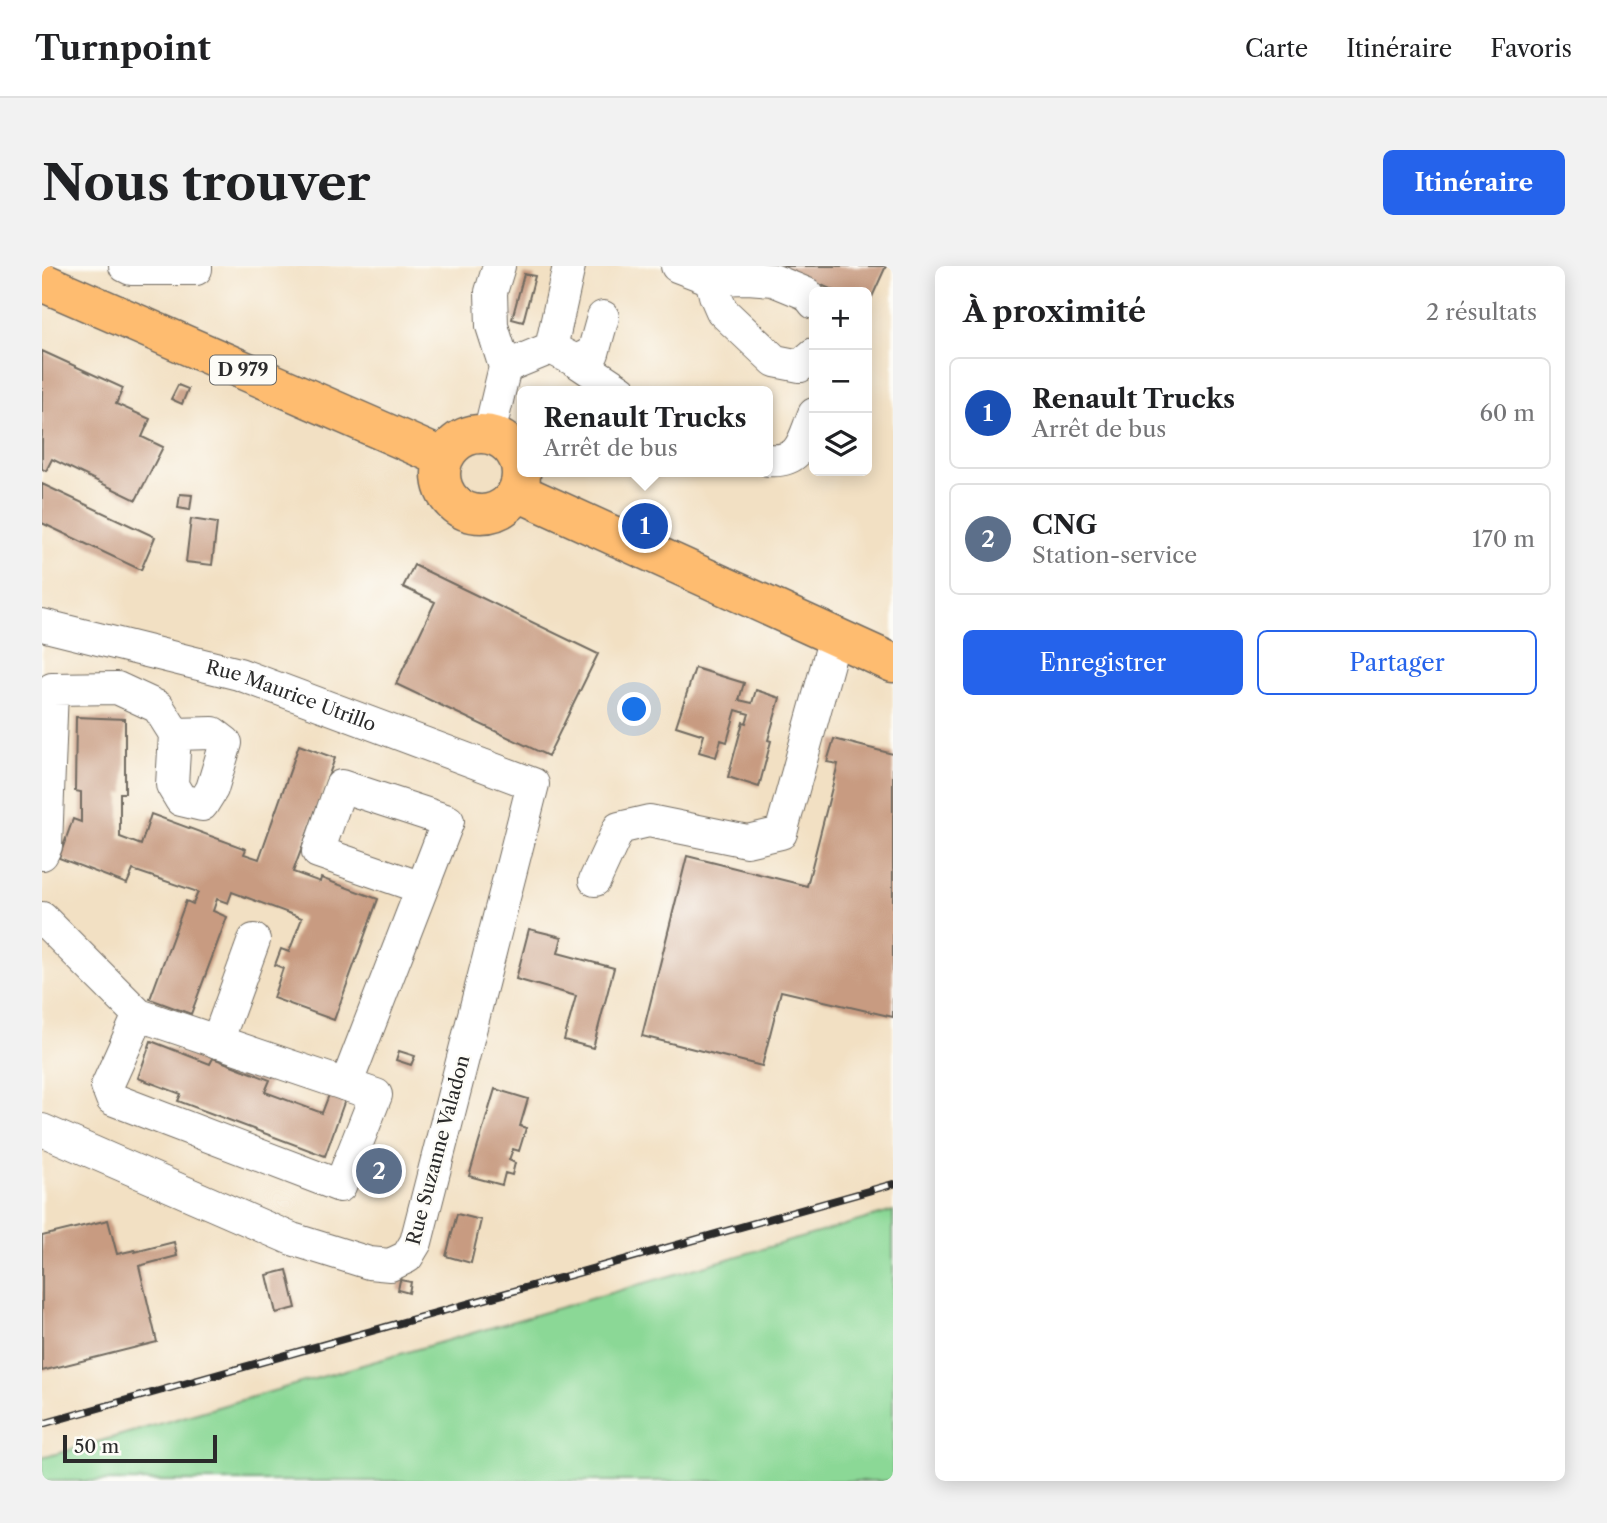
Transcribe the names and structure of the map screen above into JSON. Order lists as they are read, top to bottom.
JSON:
{
  "streets": {
    "main road": ["D 979"],
    "street": ["Rue Maurice Utrillo", "Rue Suzanne Valadon"]
  },
  "crossings": [
    ["Rue Maurice Utrillo", "Rue Suzanne Valadon"]
  ],
  "scale_bar": "50 m",
  "page": {
    "header": "Turnpoint",
    "nav": ["Carte", "Itinéraire", "Favoris"],
    "buttons": [
      "Itinéraire",
      ["Enregistrer", "Partager"]
    ],
    "title": "Nous trouver",
    "heading": ["À proximité", "2 résultats"],
    "map_buttons": ["+", "−"],
    "list": [
      {
        "mark": "1",
        "name": "Renault Trucks",
        "note": "Arrêt de bus",
        "value": "60 m"
      },
      {
        "mark": "2",
        "name": "CNG",
        "note": "Station-service",
        "value": "170 m"
      }
    ],
    "popup": ["Renault Trucks", "Arrêt de bus"],
    "pins": ["1", "2"],
    "scale": "50 m"
  }
}
